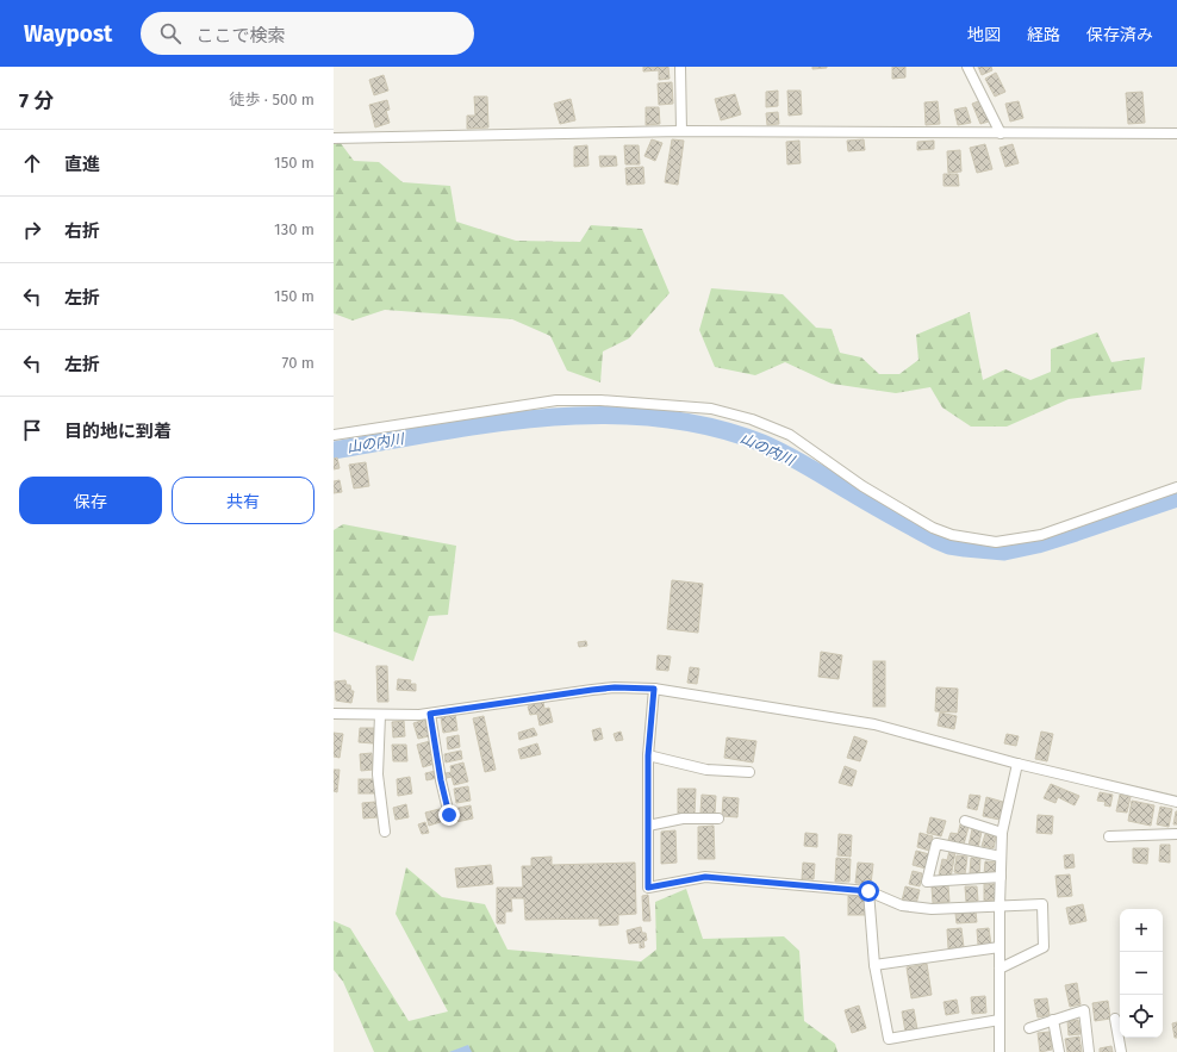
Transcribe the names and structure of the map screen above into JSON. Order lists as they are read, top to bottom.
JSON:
{
  "water": ["山の内川"],
  "page": {
    "header": "Waypost",
    "search": "ここで検索",
    "nav": ["地図", "経路", "保存済み"],
    "heading": ["7 分", "徒歩 · 500 m"],
    "list": [
      ["直進", "150 m"],
      ["右折", "130 m"],
      ["左折", "150 m"],
      ["左折", "70 m"],
      "目的地に到着"
    ],
    "buttons": ["保存", "共有"],
    "map_buttons": ["+", "−"]
  }
}
